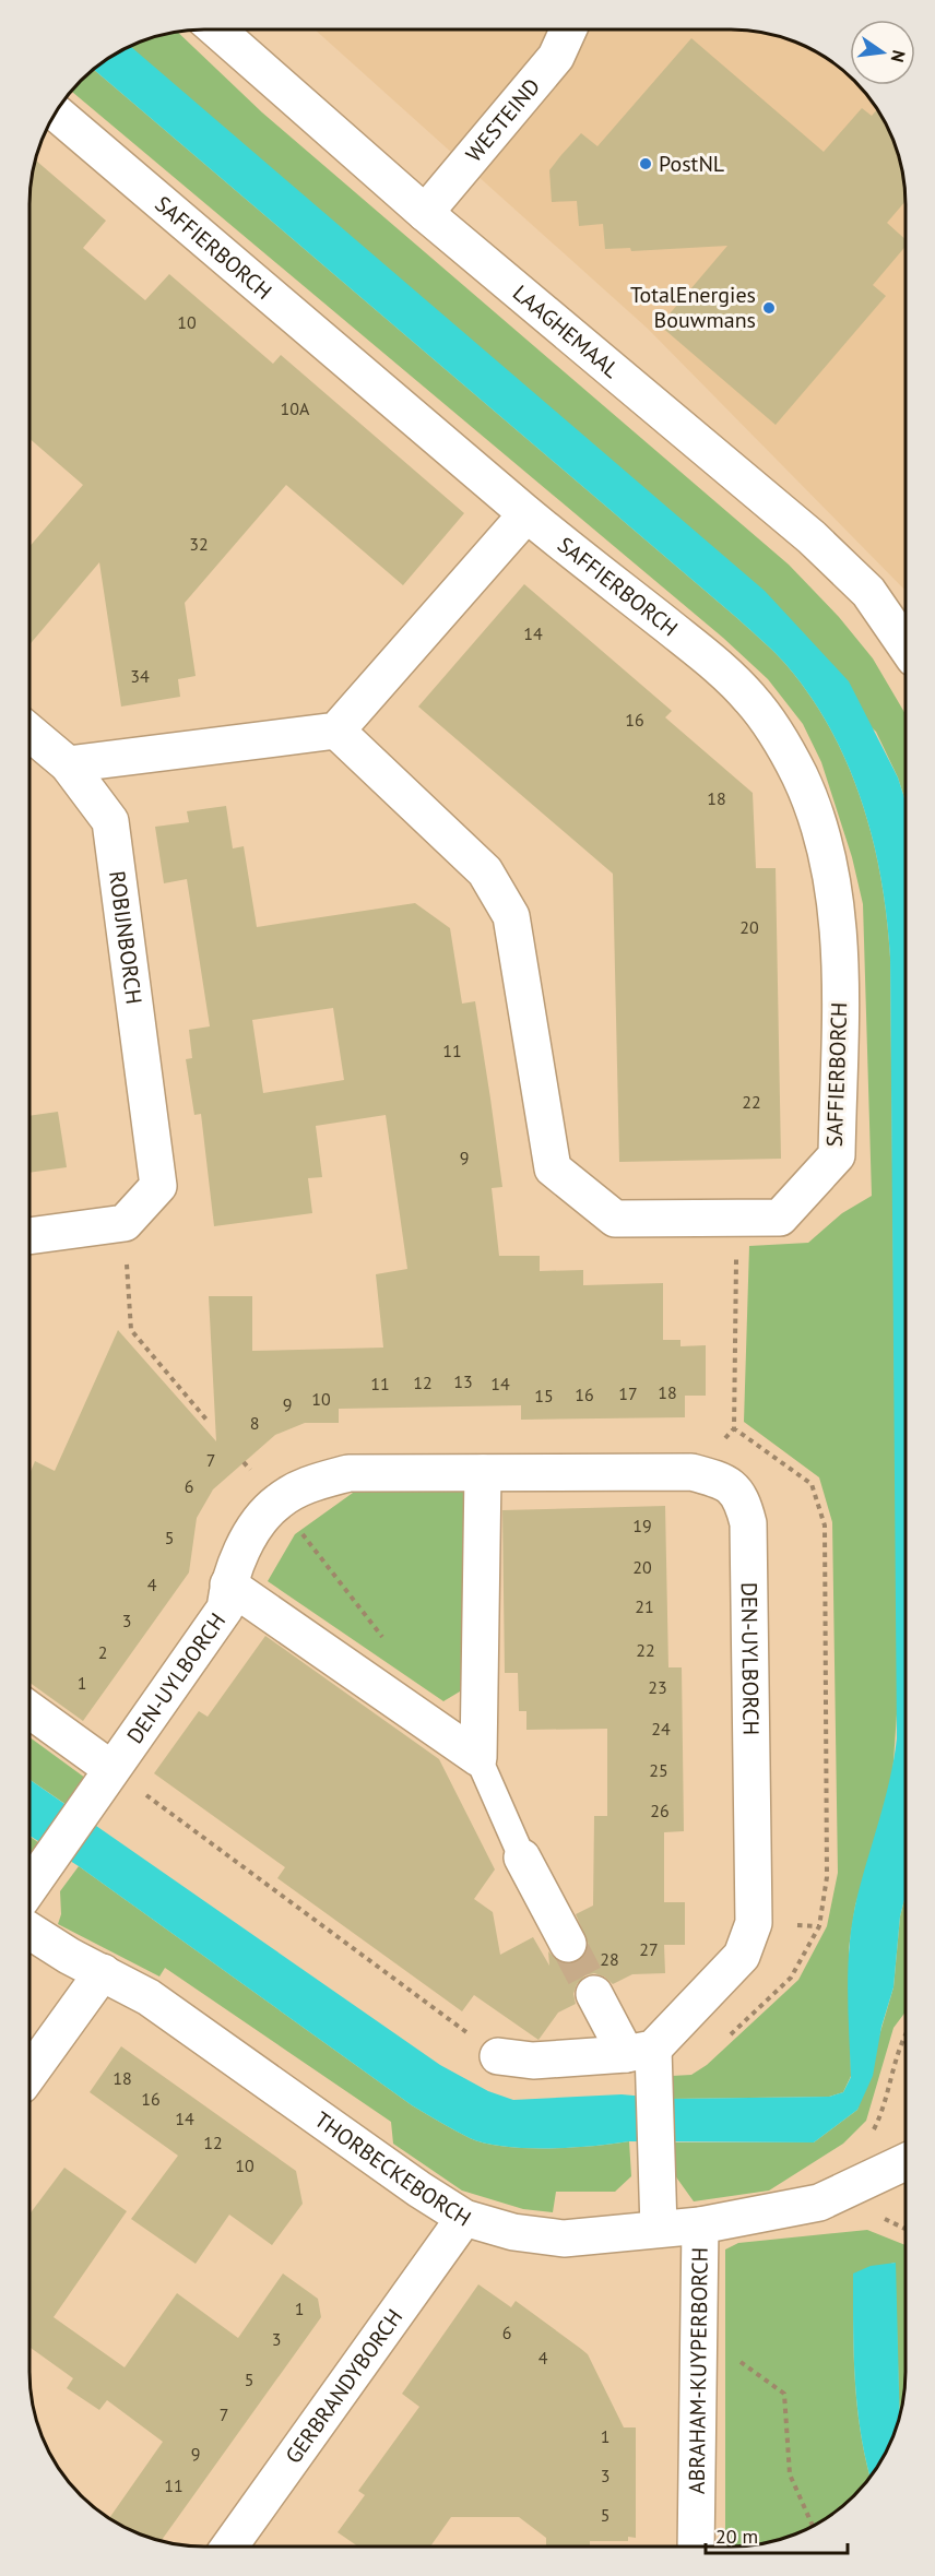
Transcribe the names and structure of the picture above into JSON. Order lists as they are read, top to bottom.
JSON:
{
  "streets": {
    "street": [
      "WESTEIND",
      "SAFFIERBORCH",
      "LAAGHEMAAL",
      "ROBIJNBORCH",
      "DEN-UYLBORCH",
      "THORBECKEBORCH",
      "ABRAHAM-KUYPERBORCH",
      "GERBRANDYBORCH"
    ]
  },
  "crossings": [
    ["WESTEIND", "LAAGHEMAAL"],
    ["THORBECKEBORCH", "ABRAHAM-KUYPERBORCH"],
    ["THORBECKEBORCH", "GERBRANDYBORCH"]
  ],
  "places": ["PostNL", "TotalEnergies Bouwmans"],
  "house_numbers": [
    "10",
    "10A",
    "32",
    "14",
    "34",
    "16",
    "18",
    "20",
    "11",
    "22",
    "9",
    "13",
    "12",
    "11",
    "14",
    "18",
    "17",
    "16",
    "15",
    "10",
    "9",
    "8",
    "7",
    "6",
    "19",
    "5",
    "20",
    "4",
    "21",
    "3",
    "22",
    "2",
    "1",
    "23",
    "24",
    "25",
    "26",
    "27",
    "28",
    "18",
    "16",
    "14",
    "12",
    "10",
    "1",
    "6",
    "3",
    "4",
    "5",
    "7",
    "1",
    "9",
    "3",
    "11",
    "5"
  ],
  "scale_bar": "20 m",
  "north": "right"
}
